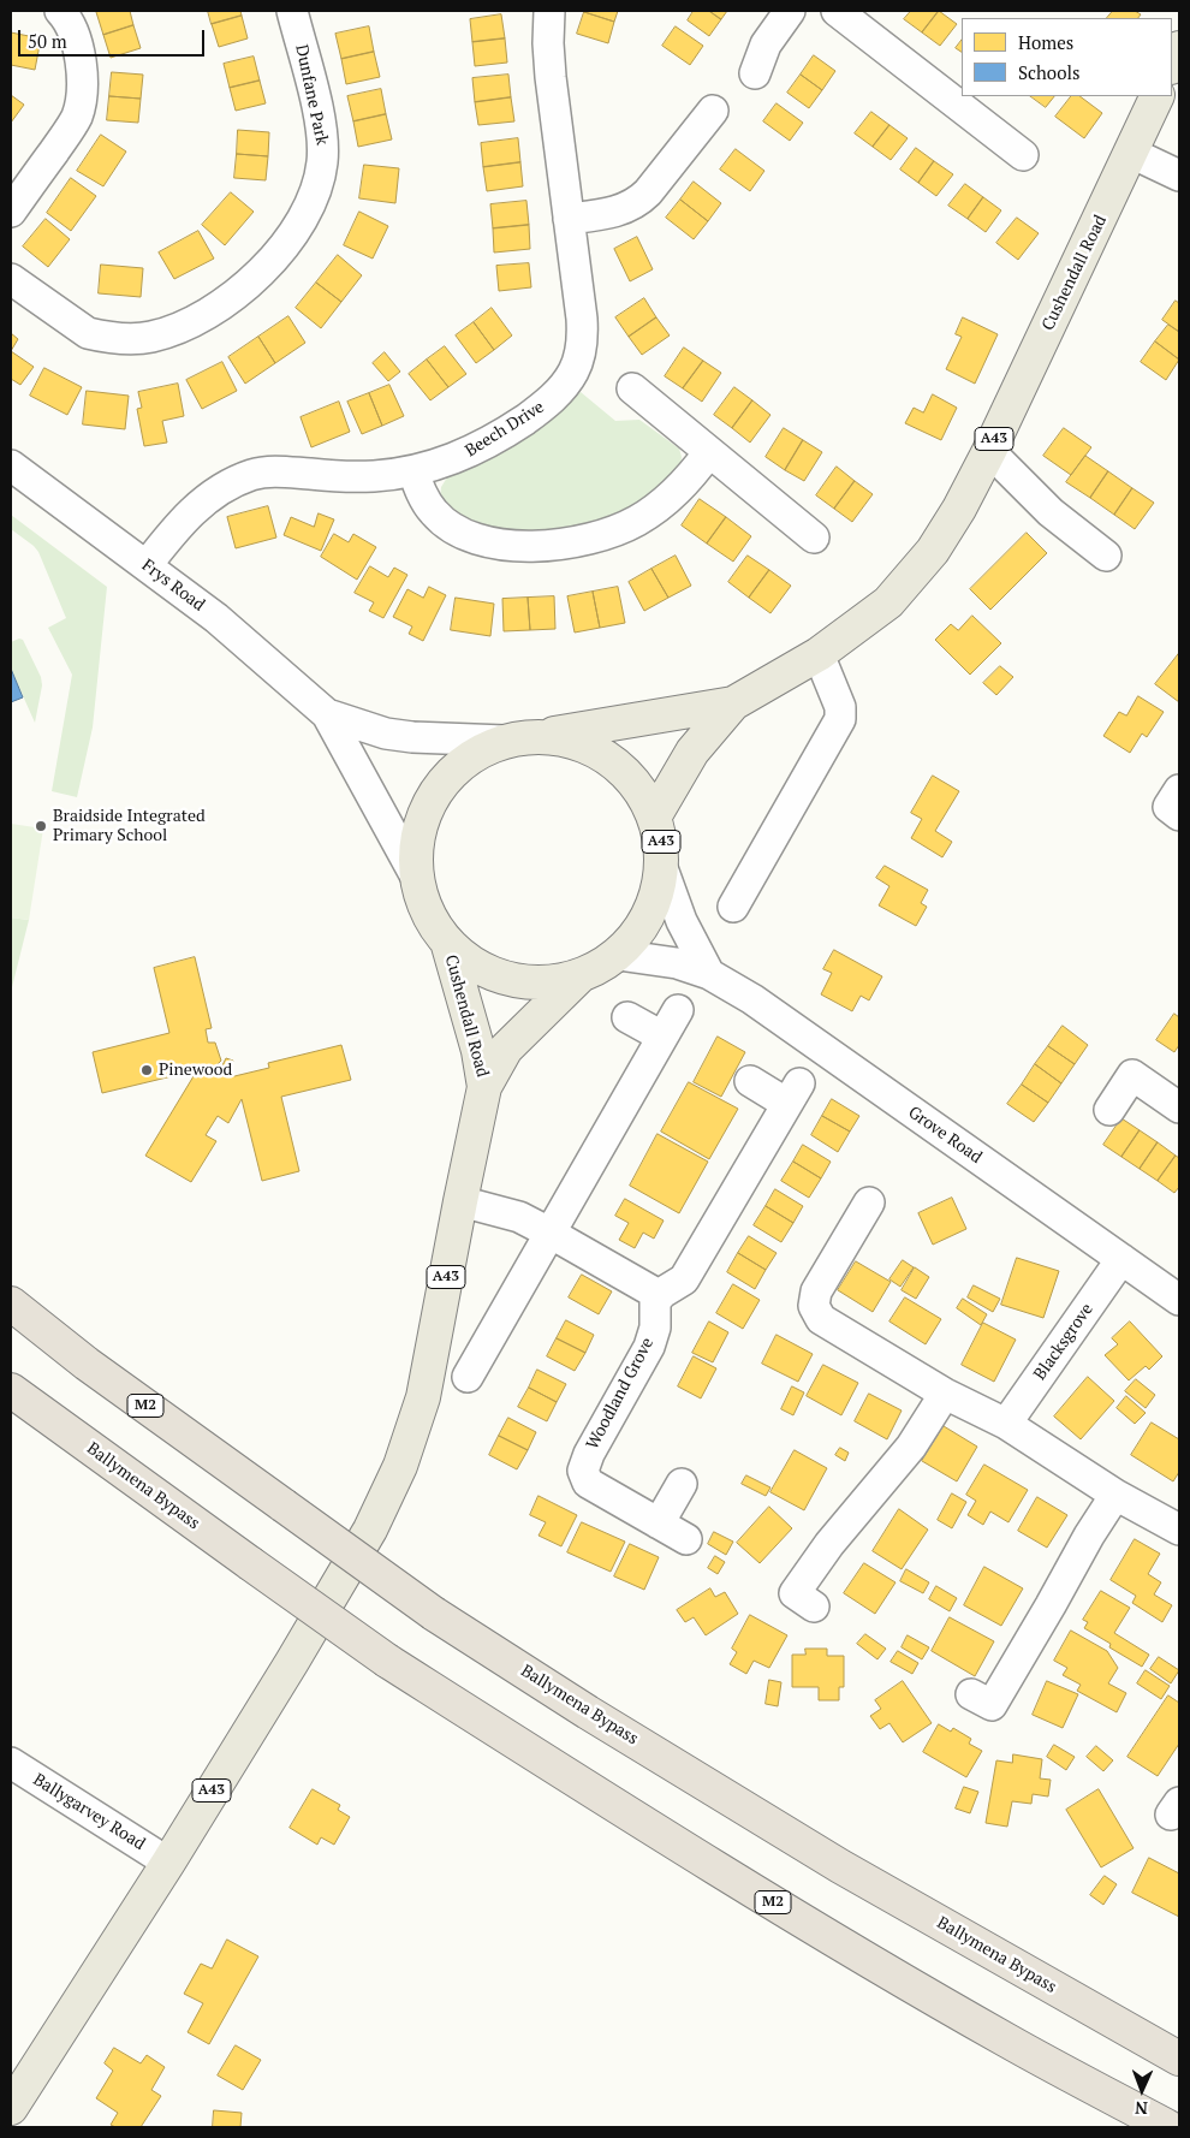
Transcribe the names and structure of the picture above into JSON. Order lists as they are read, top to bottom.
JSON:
{
  "streets": {
    "highway": ["M2", "Ballymena Bypass"],
    "main road": ["Cushendall Road", "A43"],
    "street": [
      "Dunfane Park",
      "Beech Drive",
      "Frys Road",
      "Grove Road",
      "Blacksgrove",
      "Woodland Grove",
      "Ballygarvey Road"
    ]
  },
  "crossings": [
    ["Cushendall Road", "A43"],
    ["Beech Drive", "Frys Road"],
    ["A43", "Frys Road"],
    ["A43", "Grove Road"],
    ["A43", "Ballygarvey Road"],
    ["Grove Road", "Blacksgrove"]
  ],
  "places": ["Braidside Integrated Primary School", "Pinewood"],
  "legend": ["Homes", "Schools"],
  "scale_bar": "50 m",
  "north": "bottom"
}
